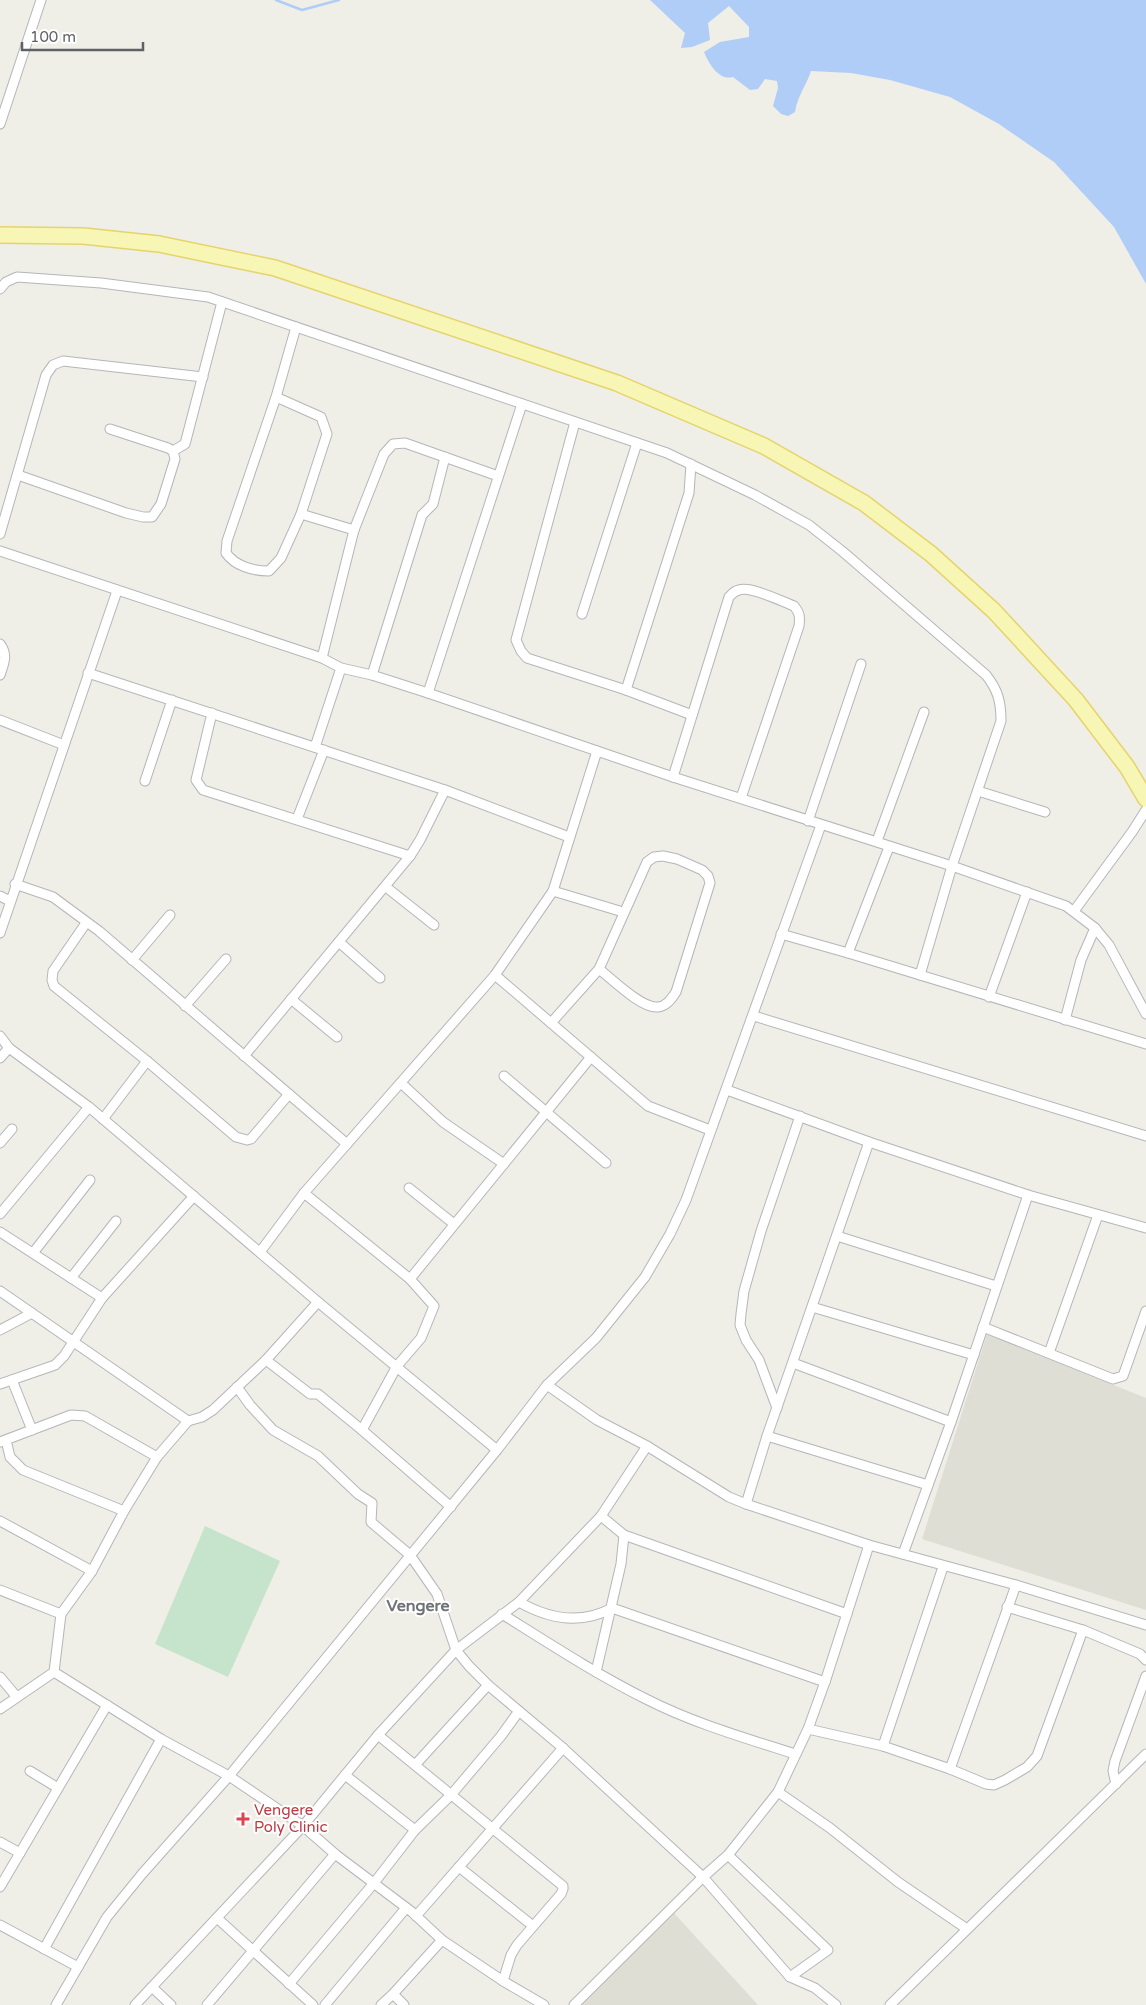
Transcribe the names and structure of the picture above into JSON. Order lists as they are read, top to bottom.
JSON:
{
  "districts": ["Vengere"],
  "places": {
    "health": ["Vengere Poly Clinic"]
  },
  "scale_bar": "100 m"
}
